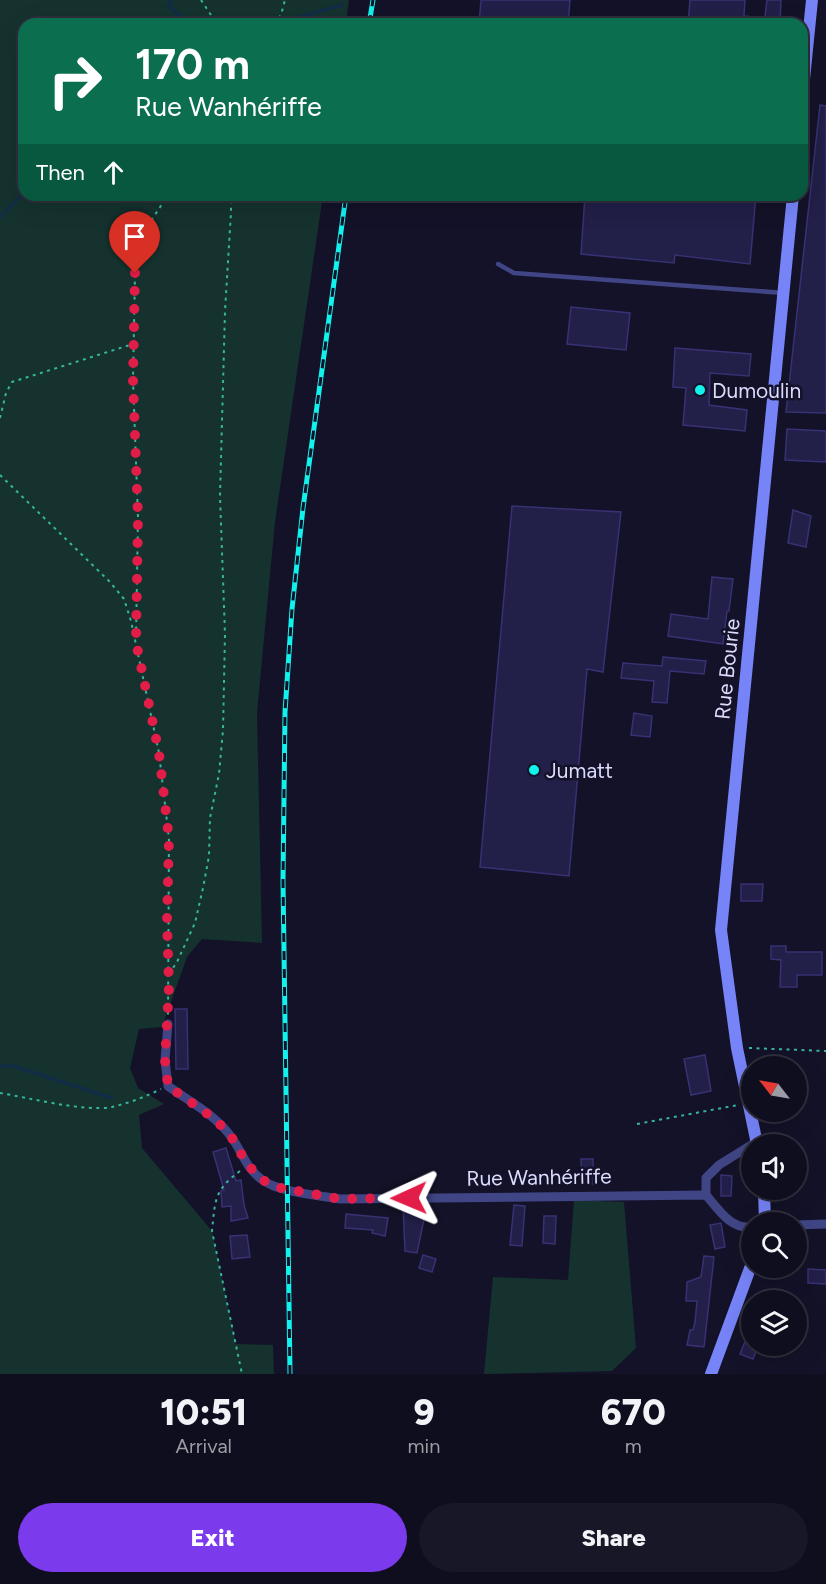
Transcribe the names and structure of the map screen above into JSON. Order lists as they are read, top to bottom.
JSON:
{
  "streets": {
    "main road": ["Rue Bourie"],
    "street": ["Rue Wanhériffe"]
  },
  "places": ["Dumoulin", "Jumatt"],
  "north": "top left",
  "page": {
    "turn": ["170 m", "Rue Wanhériffe"],
    "then": "Then",
    "eta": [
      "10:51",
      "Arrival",
      "9",
      "min",
      "670",
      "m"
    ],
    "buttons": ["Exit", "Share"]
  }
}
